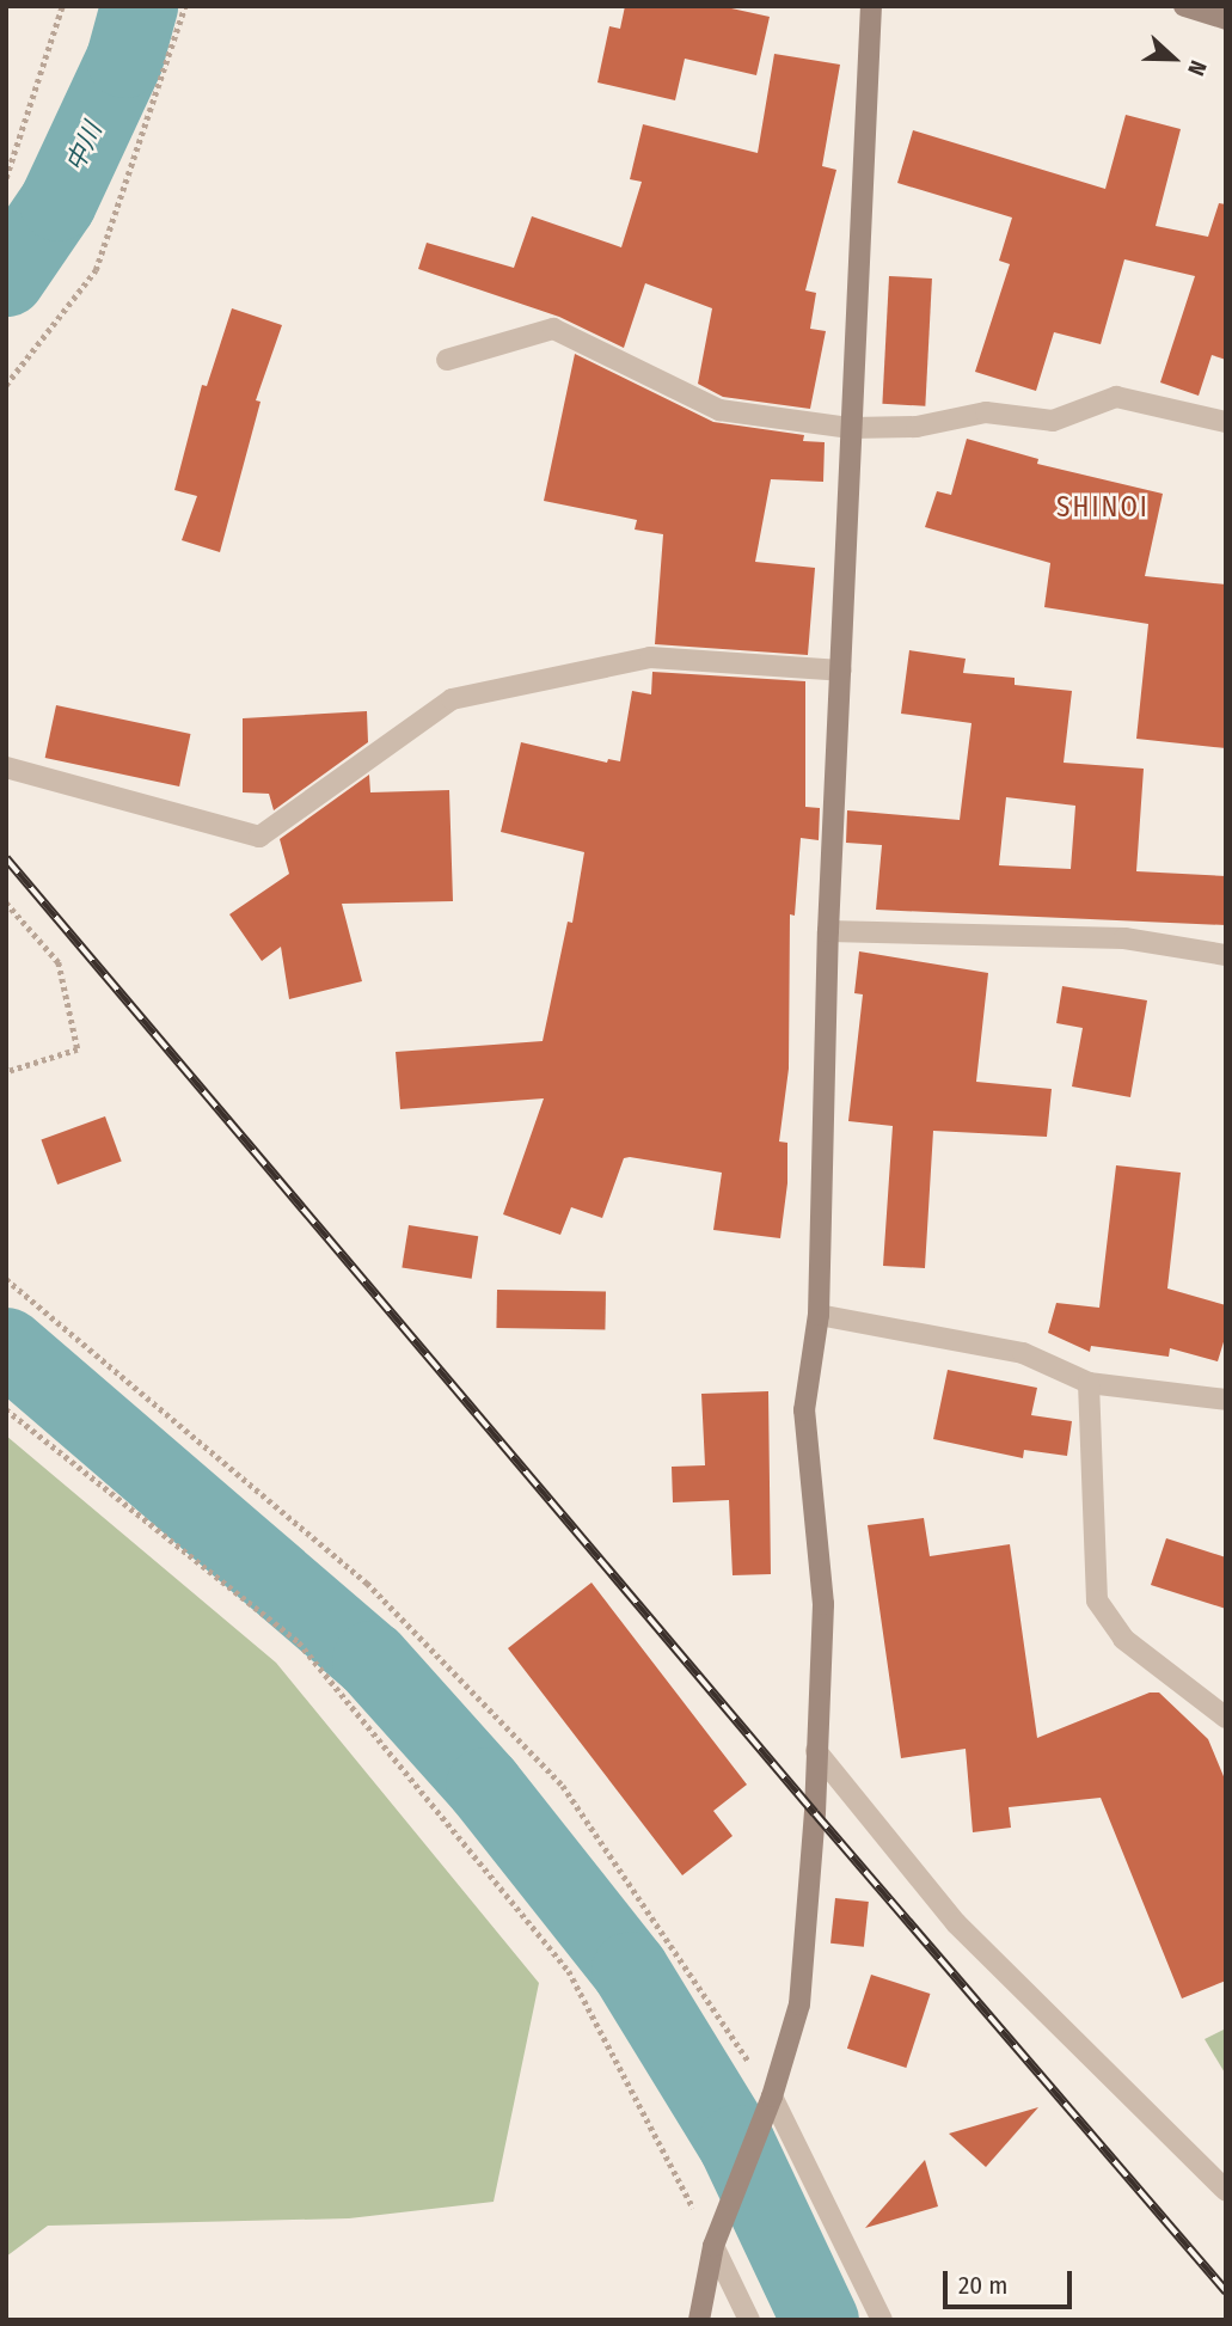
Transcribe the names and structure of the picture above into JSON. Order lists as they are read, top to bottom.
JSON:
{
  "districts": ["SHINOI"],
  "water": ["中川"],
  "scale_bar": "20 m",
  "north": "right"
}
